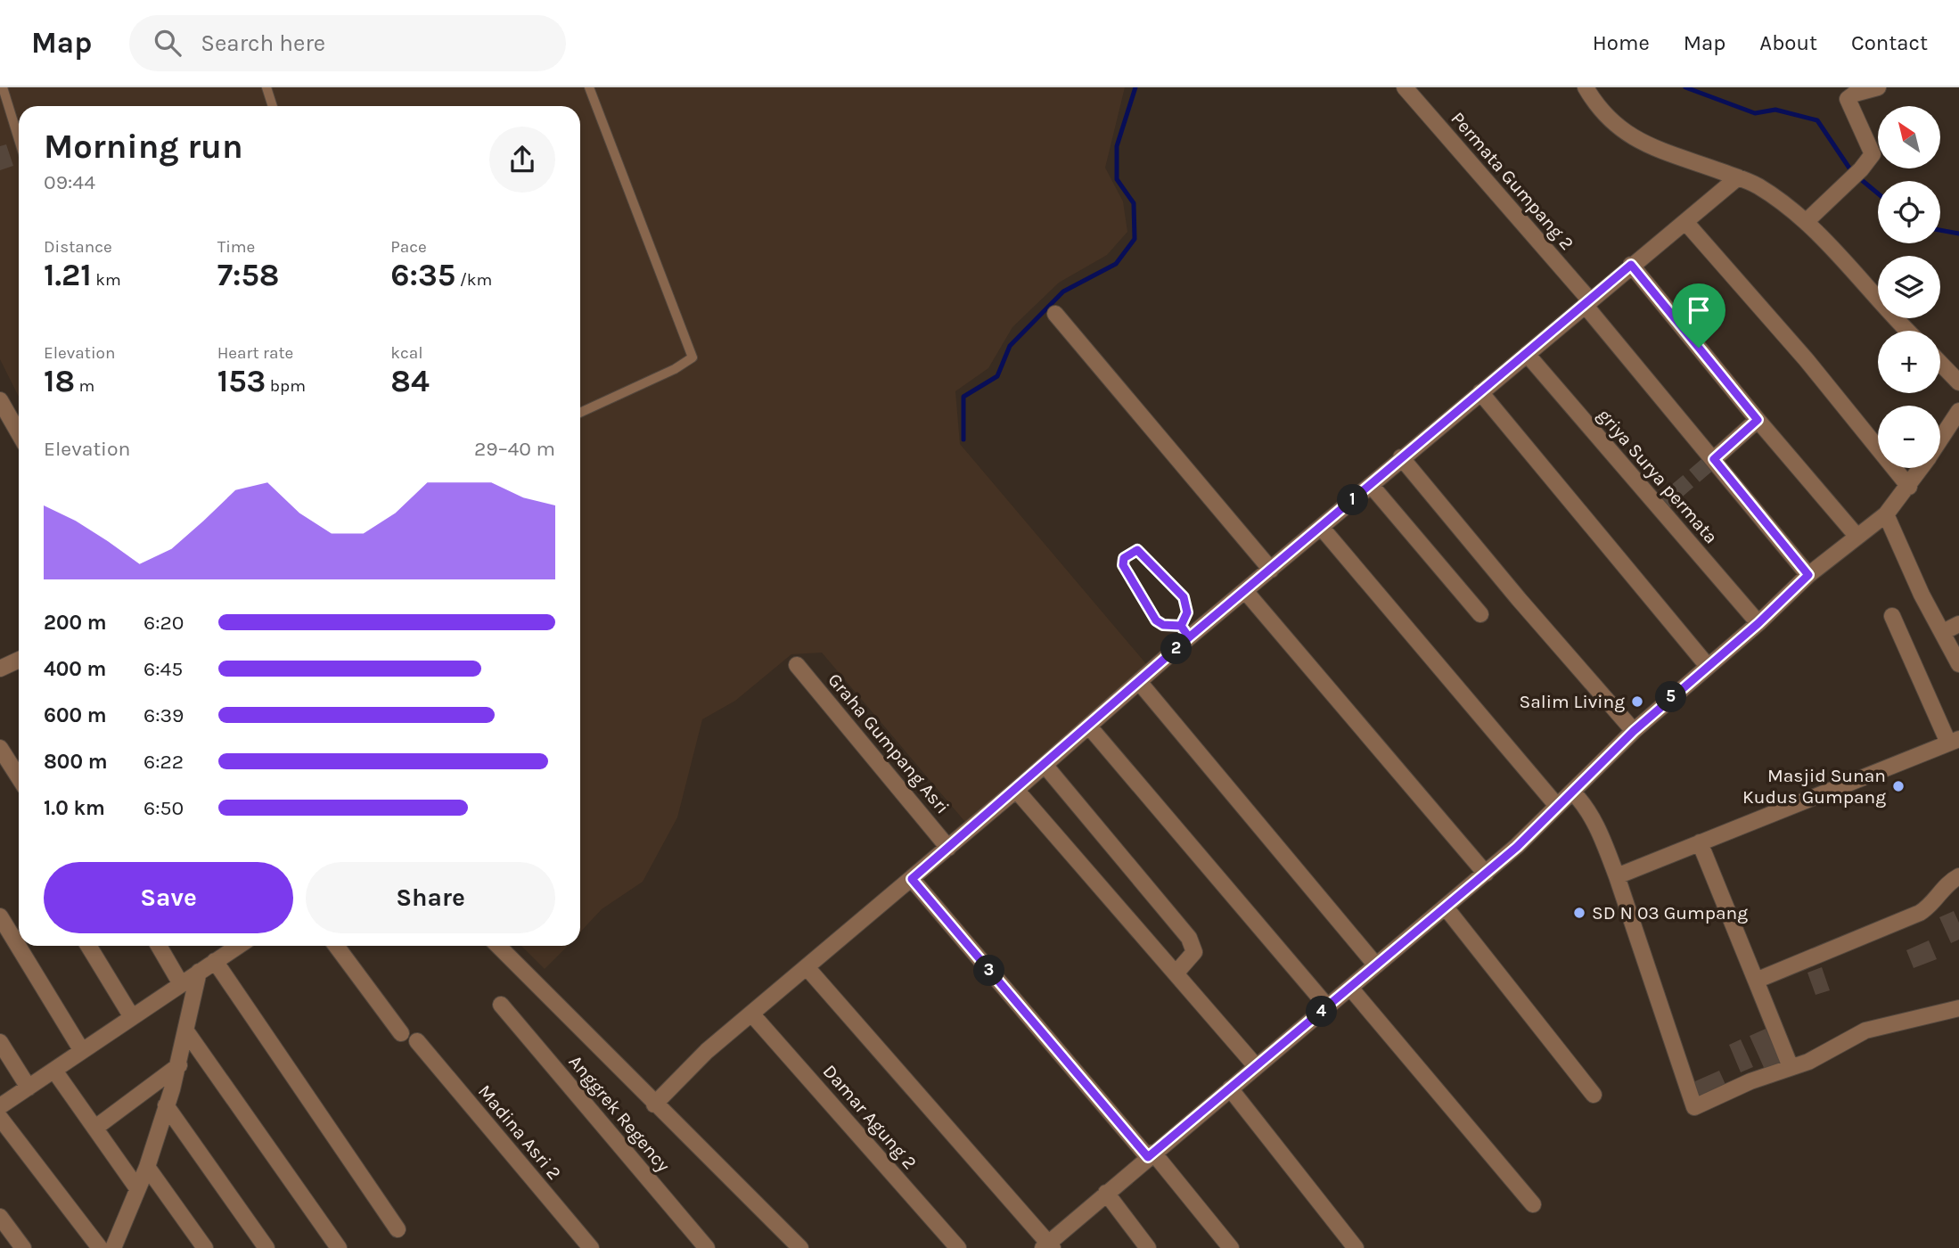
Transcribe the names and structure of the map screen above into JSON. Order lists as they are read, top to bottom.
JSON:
{
  "streets": {
    "street": [
      "Permata Gumpang 2",
      "griya Surya permata",
      "Graha Gumpang Asri",
      "Anggrek Regency",
      "Damar Agung 2",
      "Madina Asri 2"
    ]
  },
  "places": ["Salim Living", "Masjid Sunan Kudus Gumpang", "SD N 03 Gumpang"],
  "north": "top left",
  "page": {
    "header": "Map",
    "search": "Search here",
    "nav": [
      "Home",
      "Map",
      "About",
      "Contact"
    ],
    "map_buttons": ["+", "−"],
    "heading": ["Morning run", "09:44"],
    "stats": [
      ["Distance", "1.21 km"],
      ["Time", "7:58"],
      ["Pace", "6:35 /km"],
      ["Elevation", "18 m"],
      ["Heart rate", "153 bpm"],
      ["kcal", "84"]
    ],
    "chart": ["Elevation", "29–40 m"],
    "pins": [
      "1",
      "2",
      "5",
      "3",
      "4"
    ],
    "list": [
      {
        "name": "200 m",
        "note": "6:20"
      },
      {
        "name": "400 m",
        "note": "6:45"
      },
      {
        "name": "600 m",
        "note": "6:39"
      },
      {
        "name": "800 m",
        "note": "6:22"
      },
      {
        "name": "1.0 km",
        "note": "6:50"
      }
    ],
    "buttons": ["Save", "Share"]
  }
}
